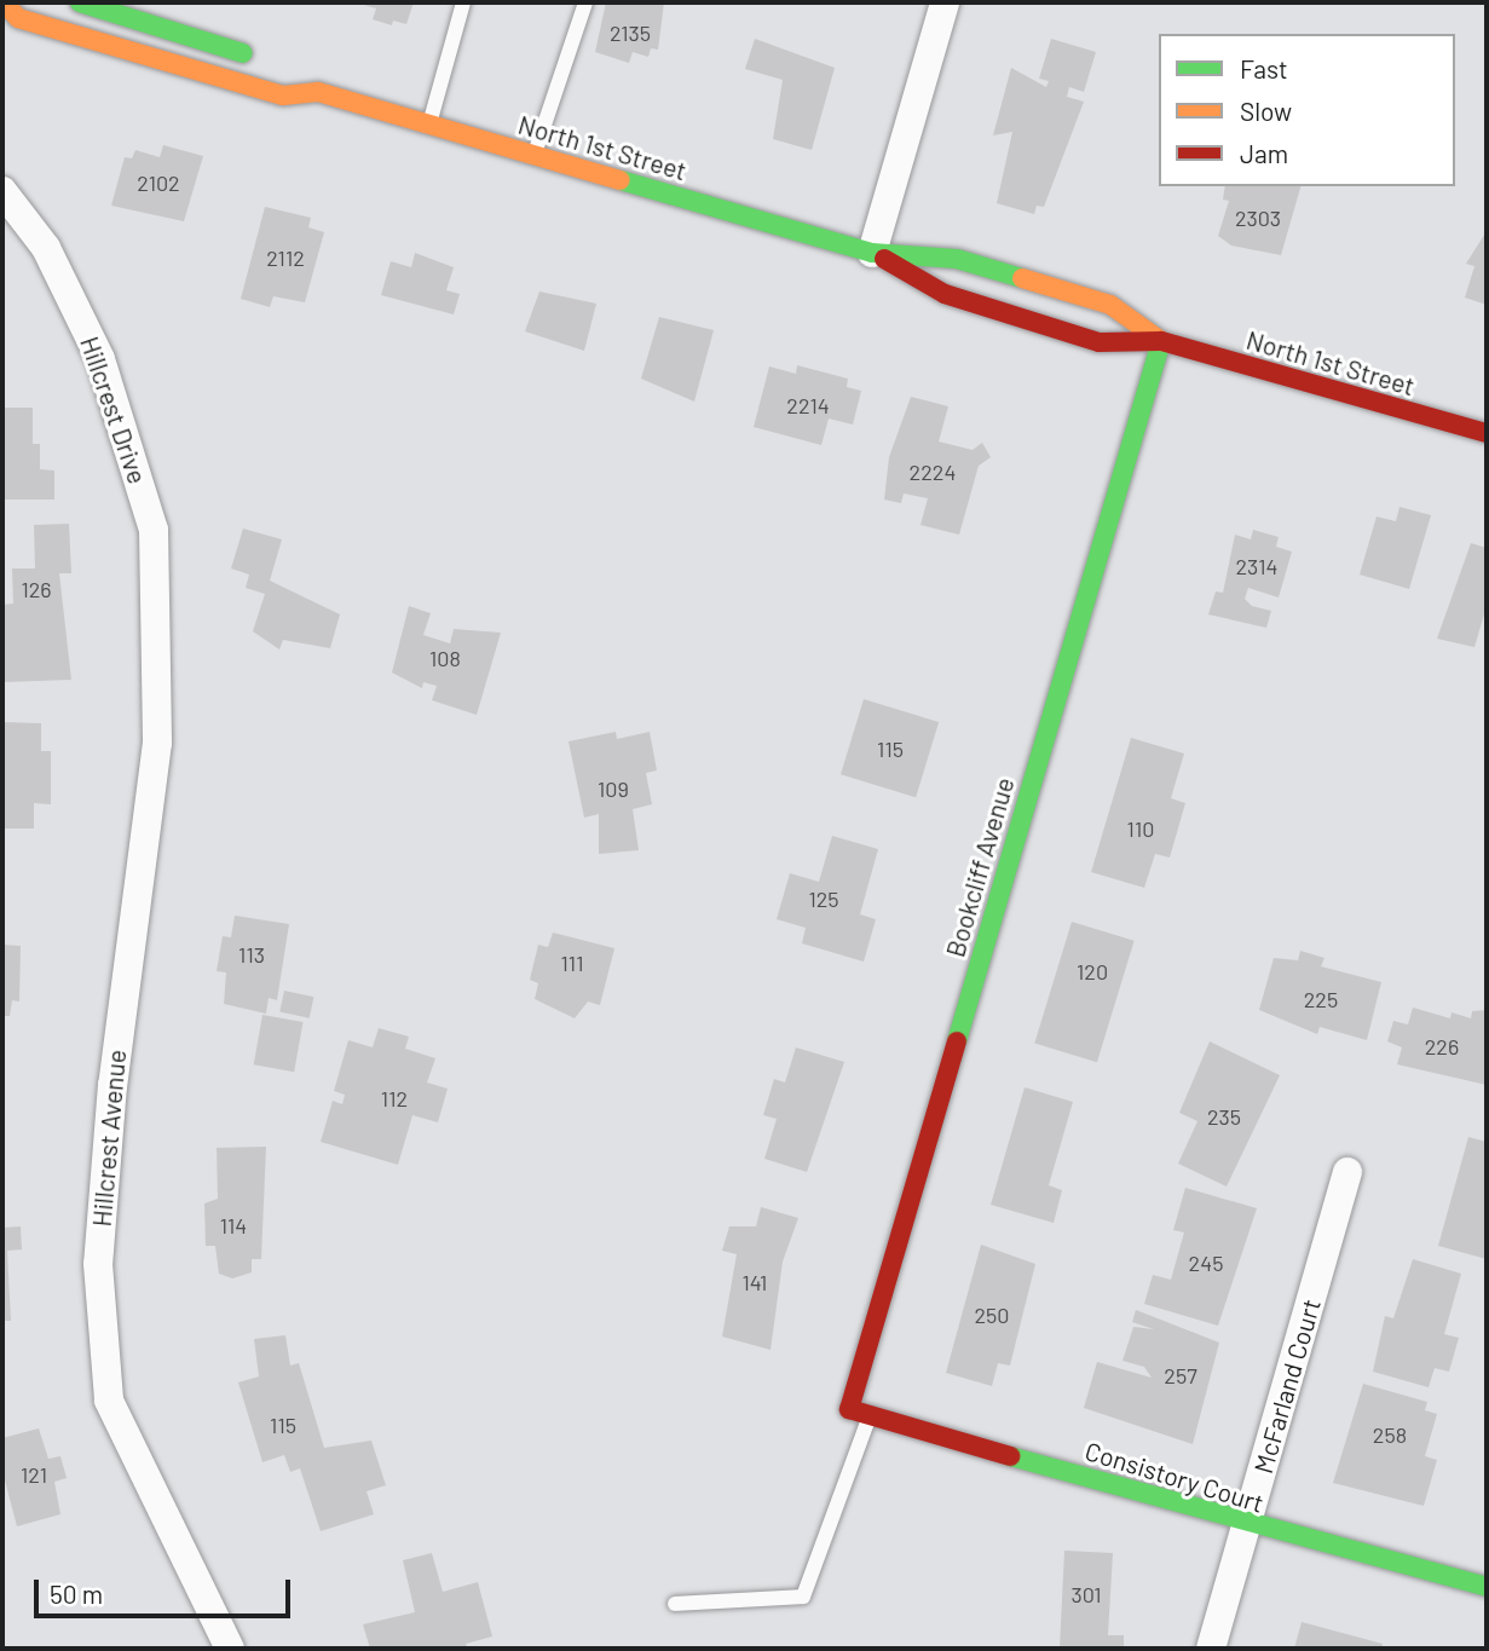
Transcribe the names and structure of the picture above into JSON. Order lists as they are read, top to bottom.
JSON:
{
  "streets": {
    "main road": ["North 1st Street", "Bookcliff Avenue", "Consistory Court"],
    "street": ["Hillcrest Drive", "Hillcrest Avenue", "McFarland Court"]
  },
  "crossings": [
    ["North 1st Street", "Bookcliff Avenue"],
    ["Hillcrest Drive", "Hillcrest Avenue"],
    ["Bookcliff Avenue", "Consistory Court"],
    ["McFarland Court", "Consistory Court"]
  ],
  "house_numbers": [
    "2135",
    "2102",
    "2303",
    "2112",
    "2214",
    "2224",
    "2314",
    "126",
    "108",
    "115",
    "109",
    "110",
    "125",
    "113",
    "111",
    "120",
    "225",
    "226",
    "112",
    "235",
    "114",
    "245",
    "141",
    "250",
    "257",
    "115",
    "258",
    "121",
    "301"
  ],
  "legend": ["Fast", "Slow", "Jam"],
  "scale_bar": "50 m"
}
